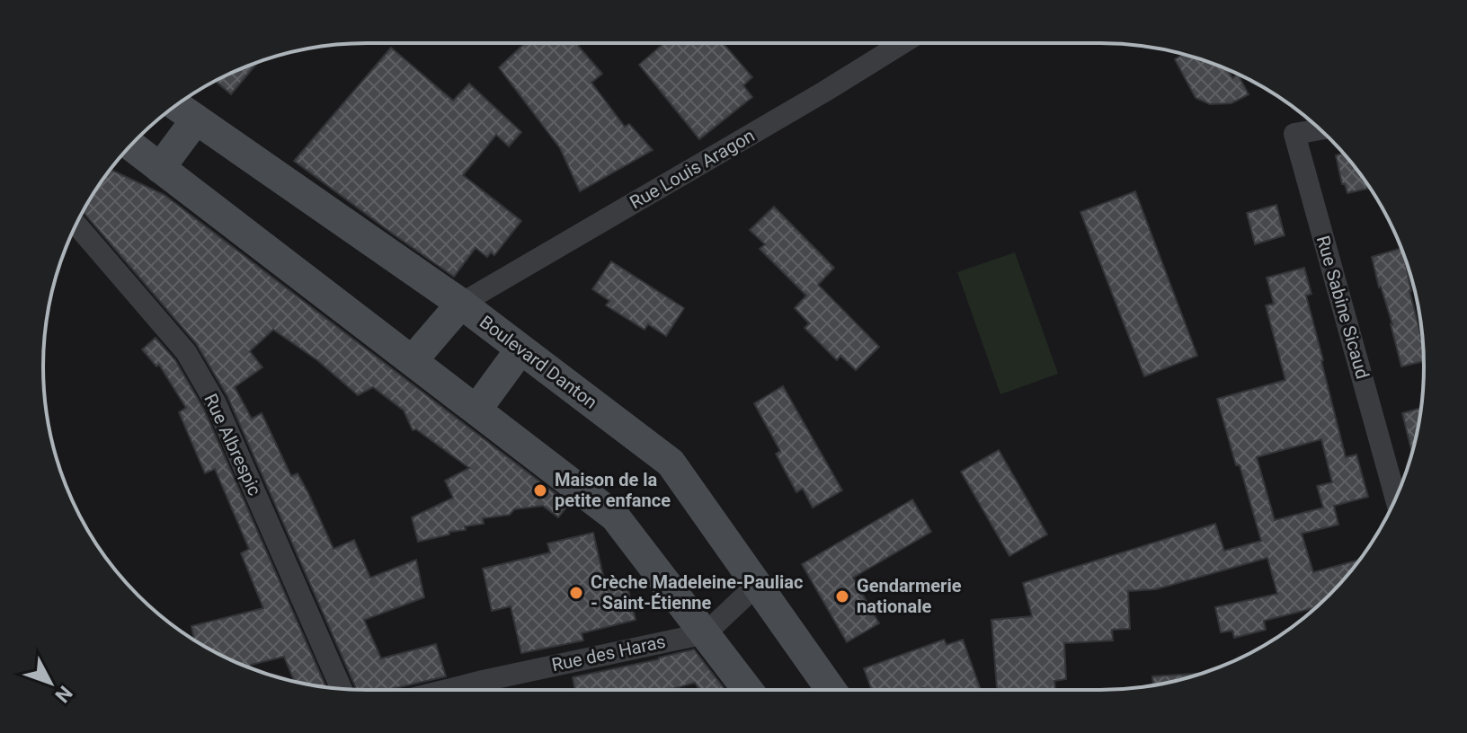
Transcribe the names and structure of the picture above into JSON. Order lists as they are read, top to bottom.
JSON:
{
  "streets": {
    "main road": ["Boulevard Danton"],
    "street": [
      "Rue Louis Aragon",
      "Rue Sabine Sicaud",
      "Rue Albrespic",
      "Rue des Haras"
    ]
  },
  "crossings": [
    ["Rue Louis Aragon", "Boulevard Danton"]
  ],
  "places": ["Maison de la petite enfance", "Crèche Madeleine-Pauliac - Saint-Étienne", "Gendarmerie nationale"],
  "north": "bottom right"
}
